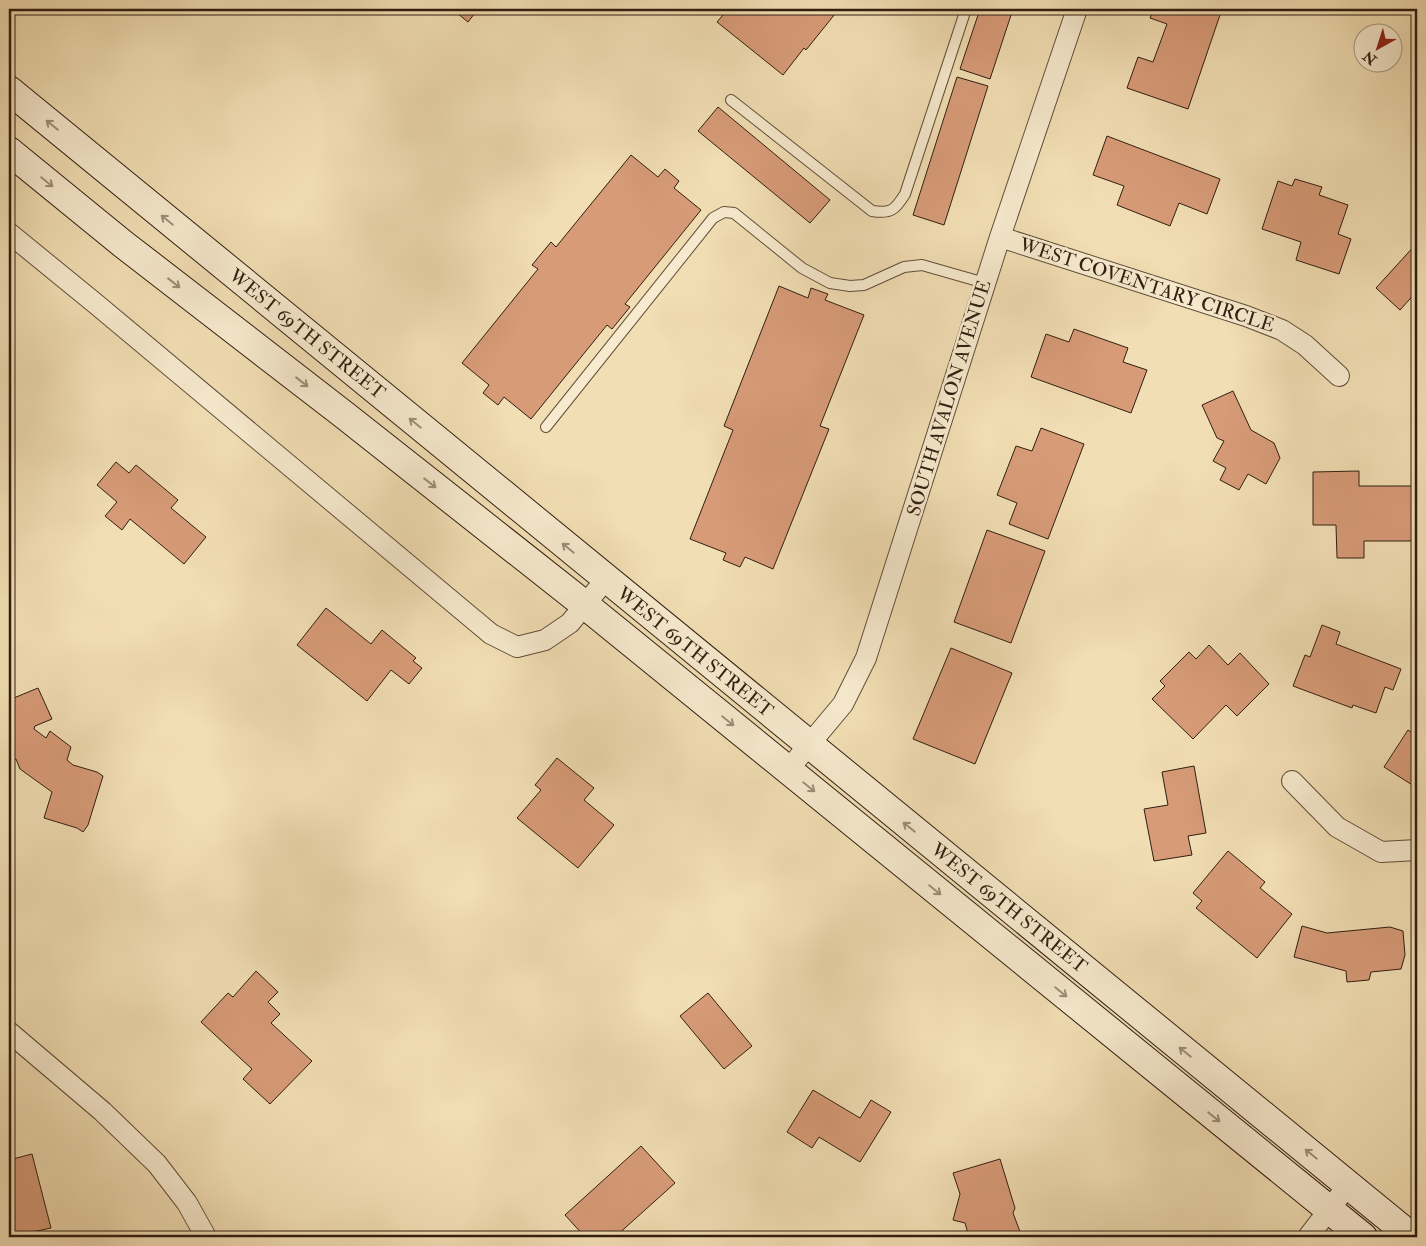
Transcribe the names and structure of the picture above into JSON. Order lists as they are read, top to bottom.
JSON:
{
  "streets": {
    "main road": ["WEST 69TH STREET"],
    "street": ["WEST COVENTARY CIRCLE", "SOUTH AVALON AVENUE"]
  },
  "crossings": [
    ["WEST COVENTARY CIRCLE", "SOUTH AVALON AVENUE"],
    ["WEST 69TH STREET", "SOUTH AVALON AVENUE"]
  ],
  "north": "bottom left"
}
